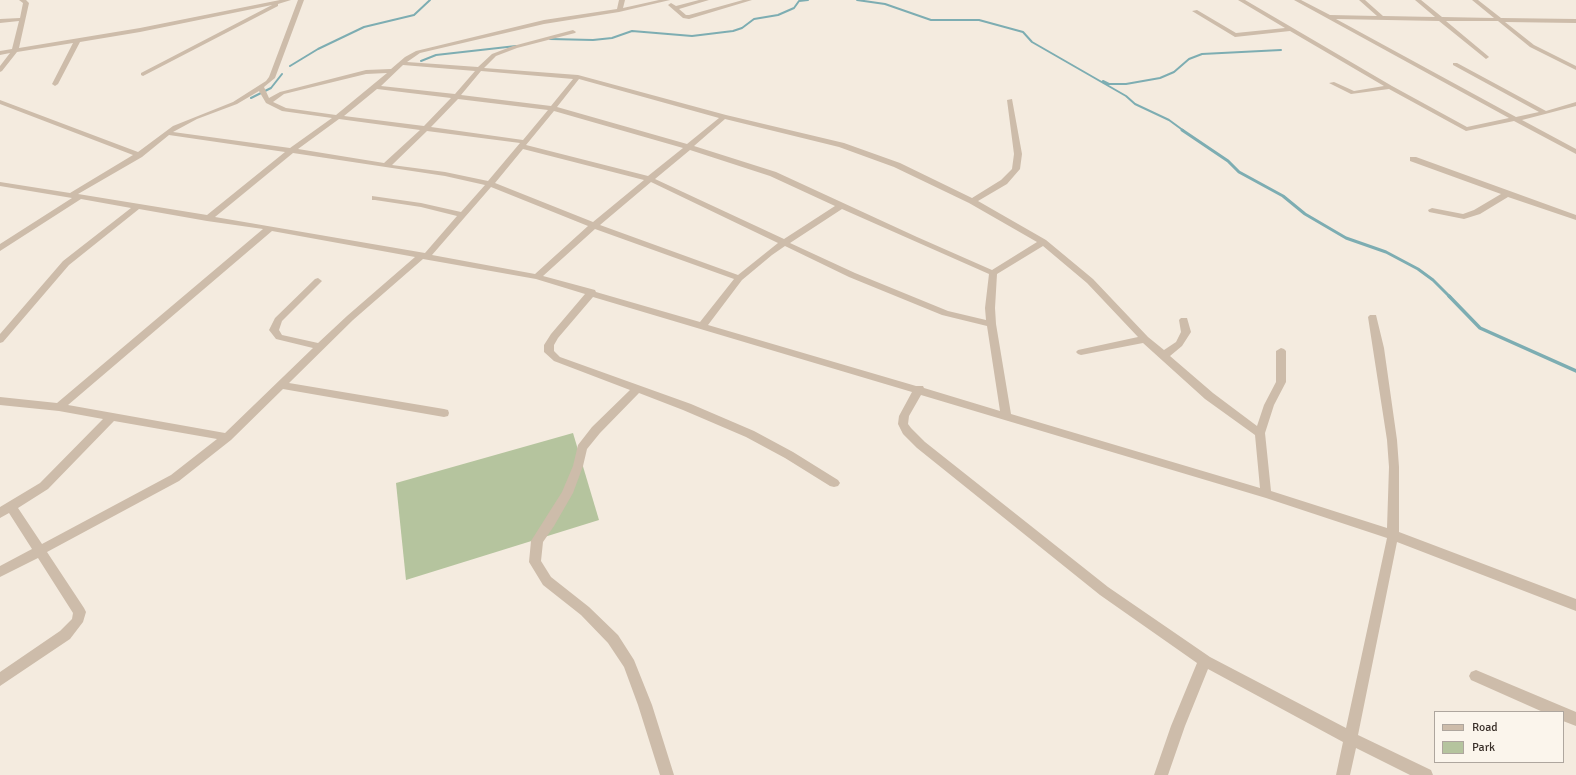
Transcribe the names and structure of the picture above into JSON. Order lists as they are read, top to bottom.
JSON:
{
  "legend": ["Road", "Park"]
}
